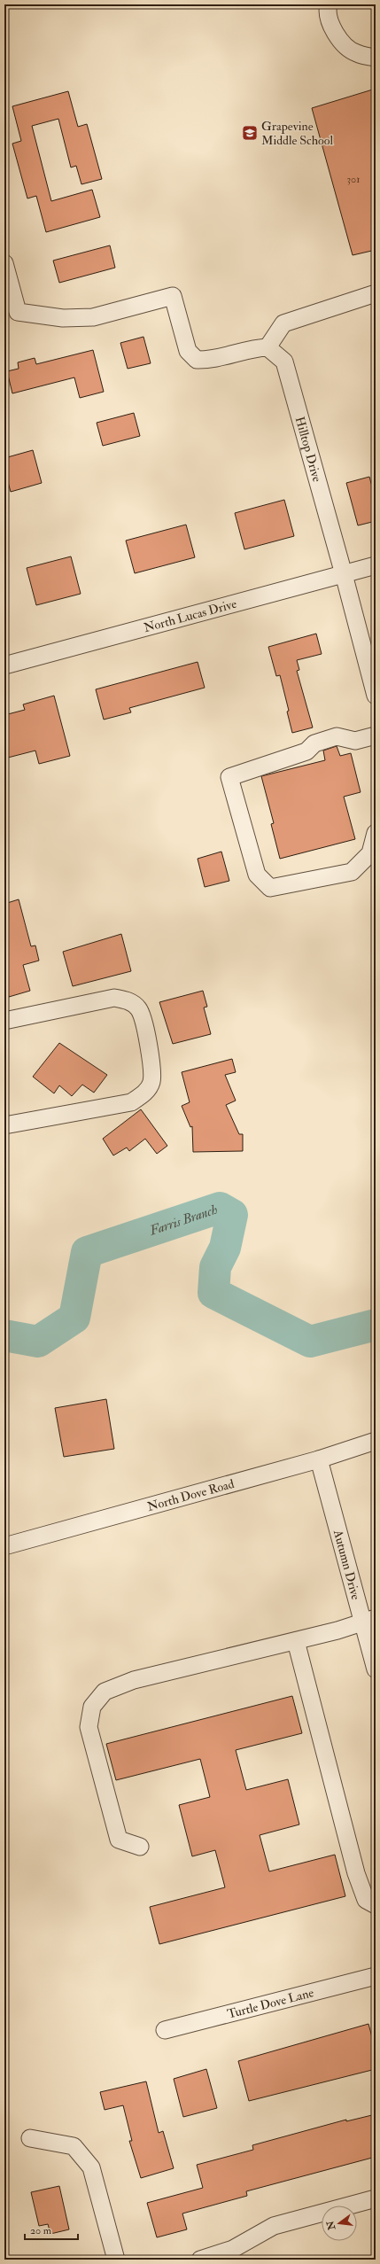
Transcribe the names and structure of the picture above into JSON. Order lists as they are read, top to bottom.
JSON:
{
  "streets": {
    "street": [
      "Hilltop Drive",
      "North Lucas Drive",
      "North Dove Road",
      "Autumn Drive",
      "Turtle Dove Lane"
    ]
  },
  "crossings": [
    ["Hilltop Drive", "North Lucas Drive"],
    ["North Dove Road", "Autumn Drive"]
  ],
  "water": ["Farris Branch"],
  "places": {
    "school or university": ["Grapevine Middle School"]
  },
  "house_numbers": ["301"],
  "scale_bar": "20 m",
  "north": "left"
}
